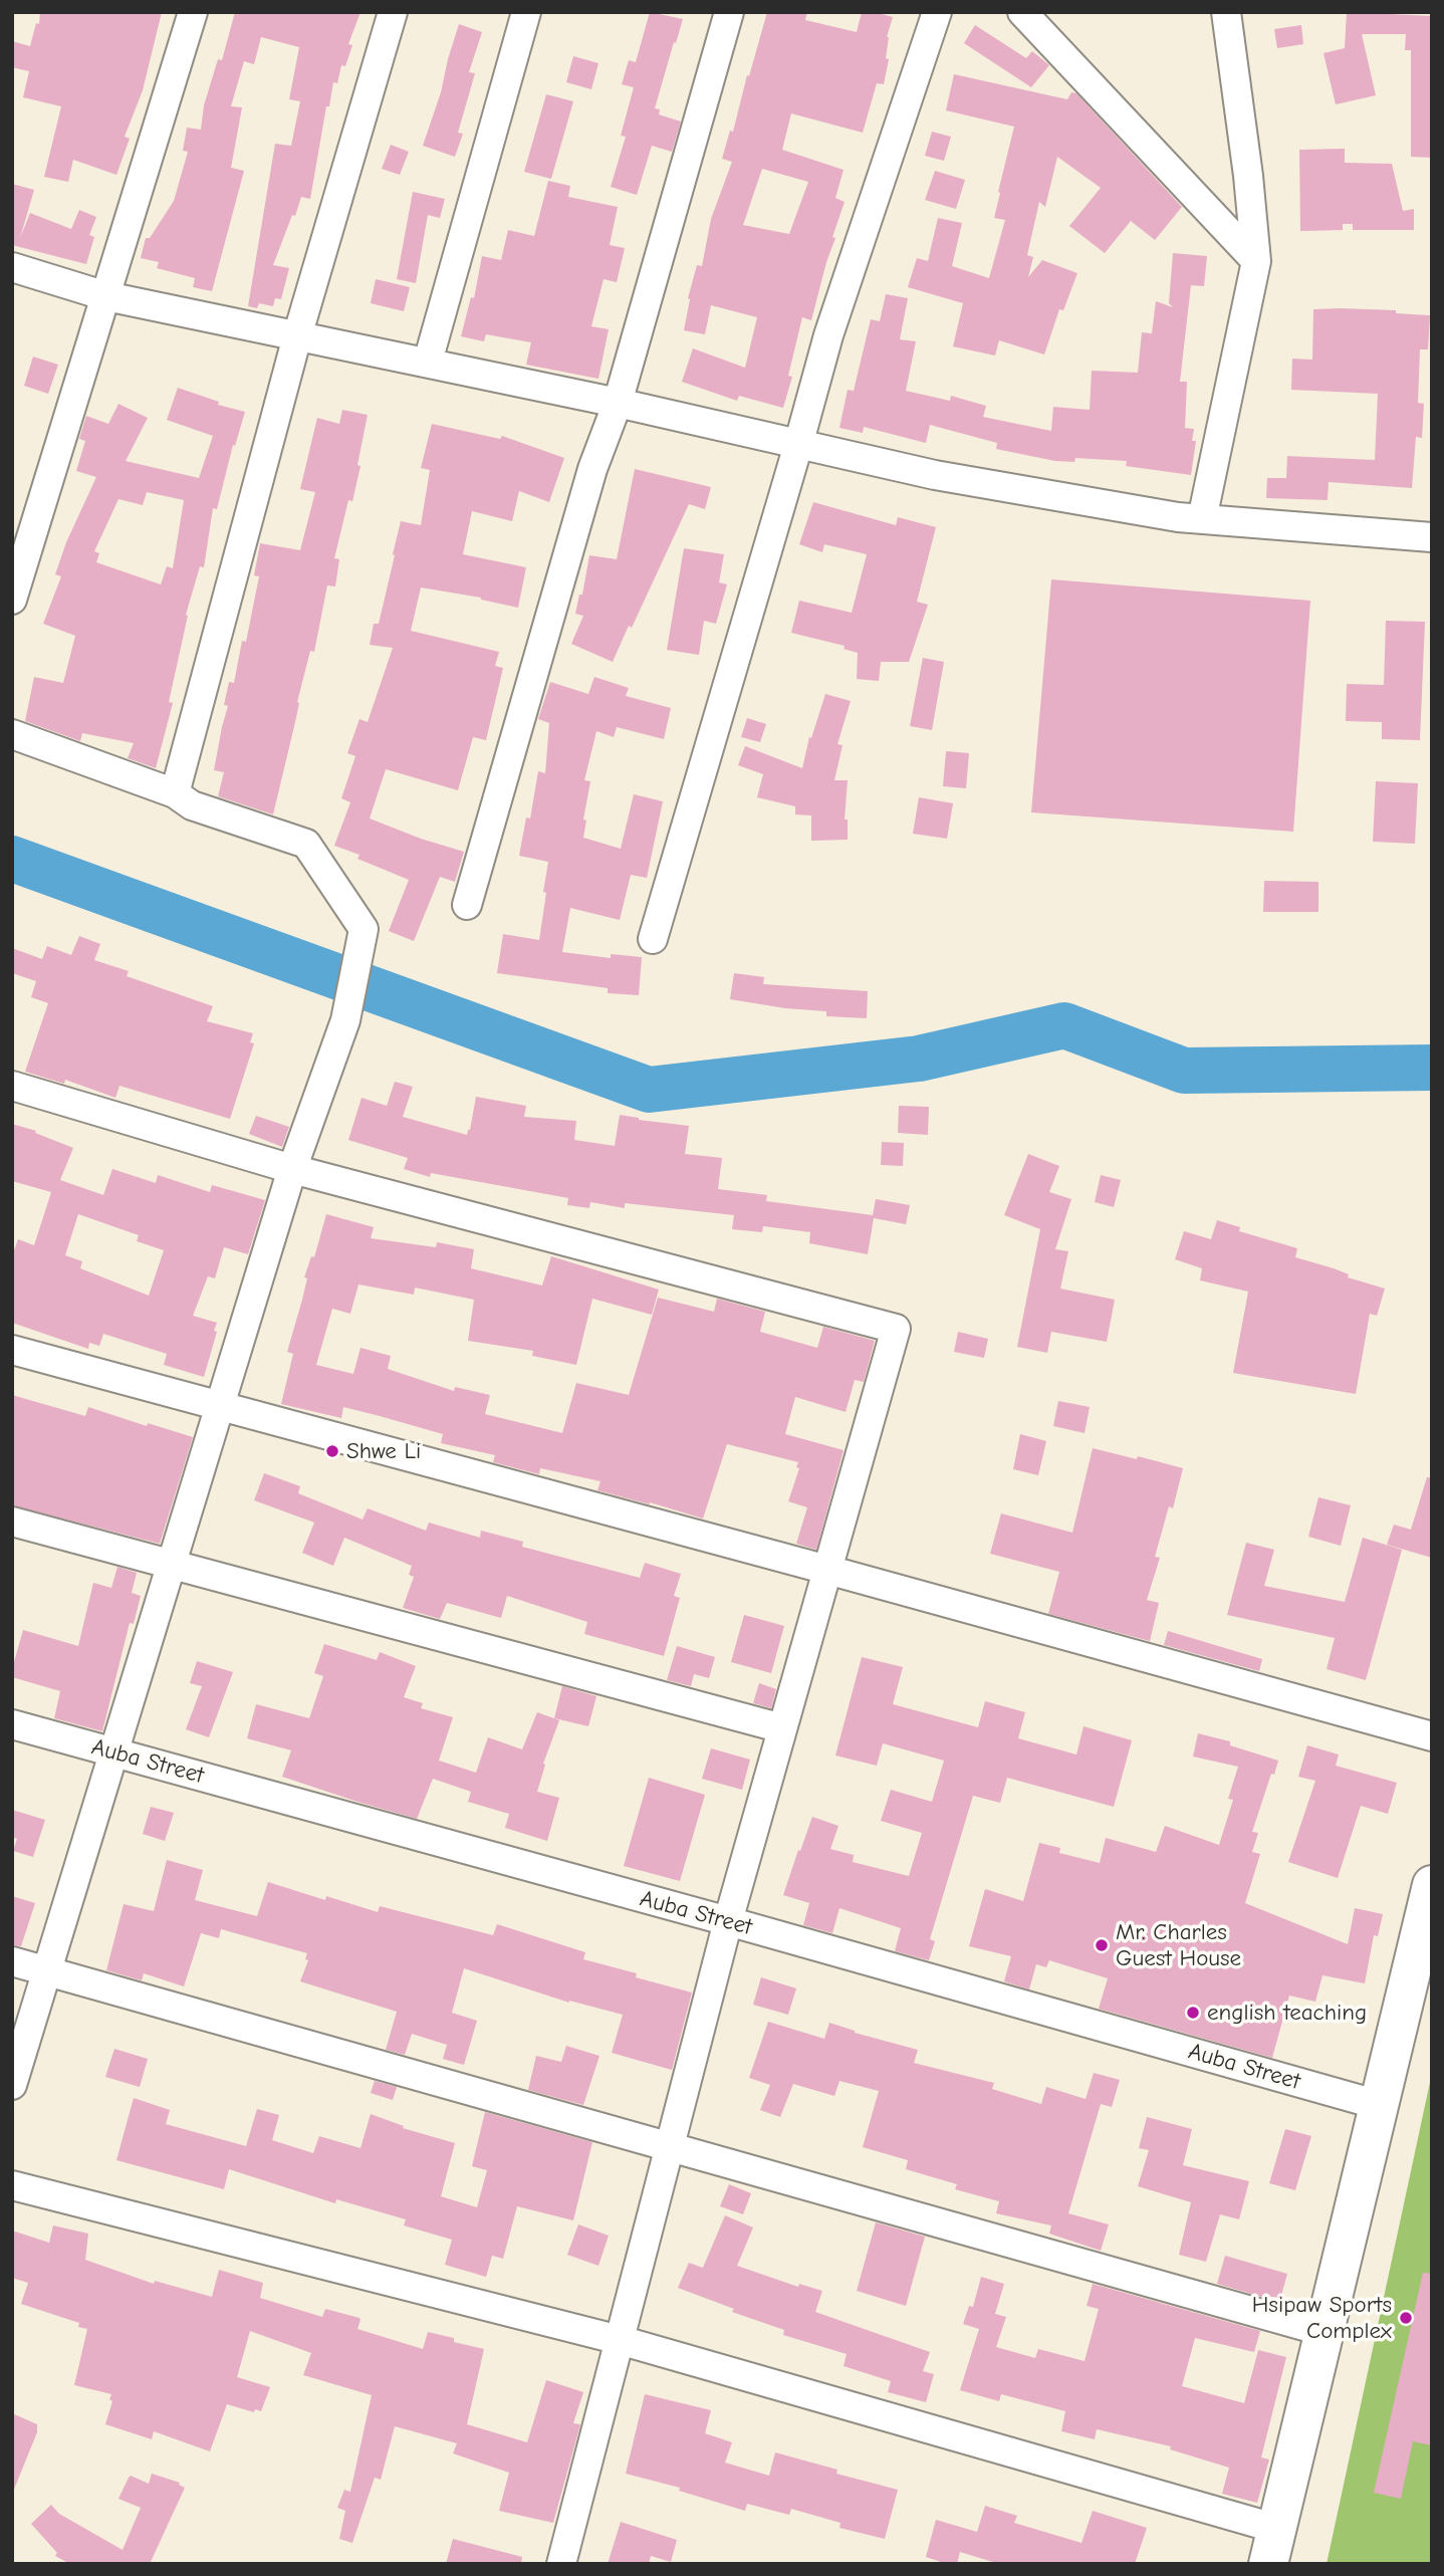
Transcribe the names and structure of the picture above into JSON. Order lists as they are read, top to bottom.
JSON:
{
  "streets": {
    "street": ["Auba Street"]
  },
  "places": [
    "Shwe Li",
    "Mr. Charles Guest House",
    "english teaching",
    "Hsipaw Sports Complex"
  ]
}
